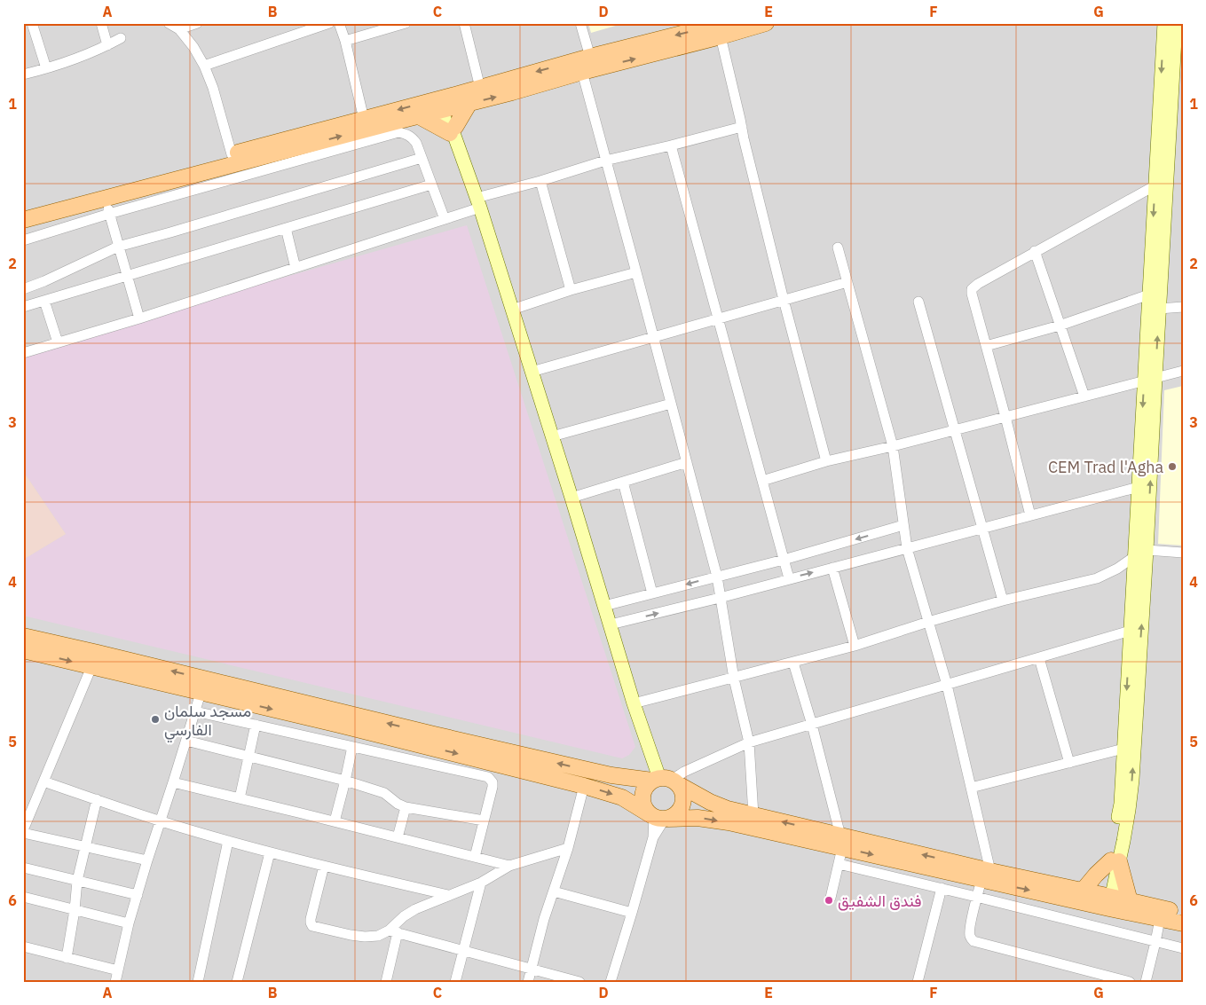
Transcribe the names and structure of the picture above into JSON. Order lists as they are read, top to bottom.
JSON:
{
  "places": ["CEM Trad l'Agha", "مسجد سلمان الفارسي", "فندق الشفيق"],
  "grid": {
    "columns": [
      "A",
      "B",
      "C",
      "D",
      "E",
      "F",
      "G"
    ],
    "rows": [
      "1",
      "2",
      "3",
      "4",
      "5",
      "6"
    ]
  }
}
